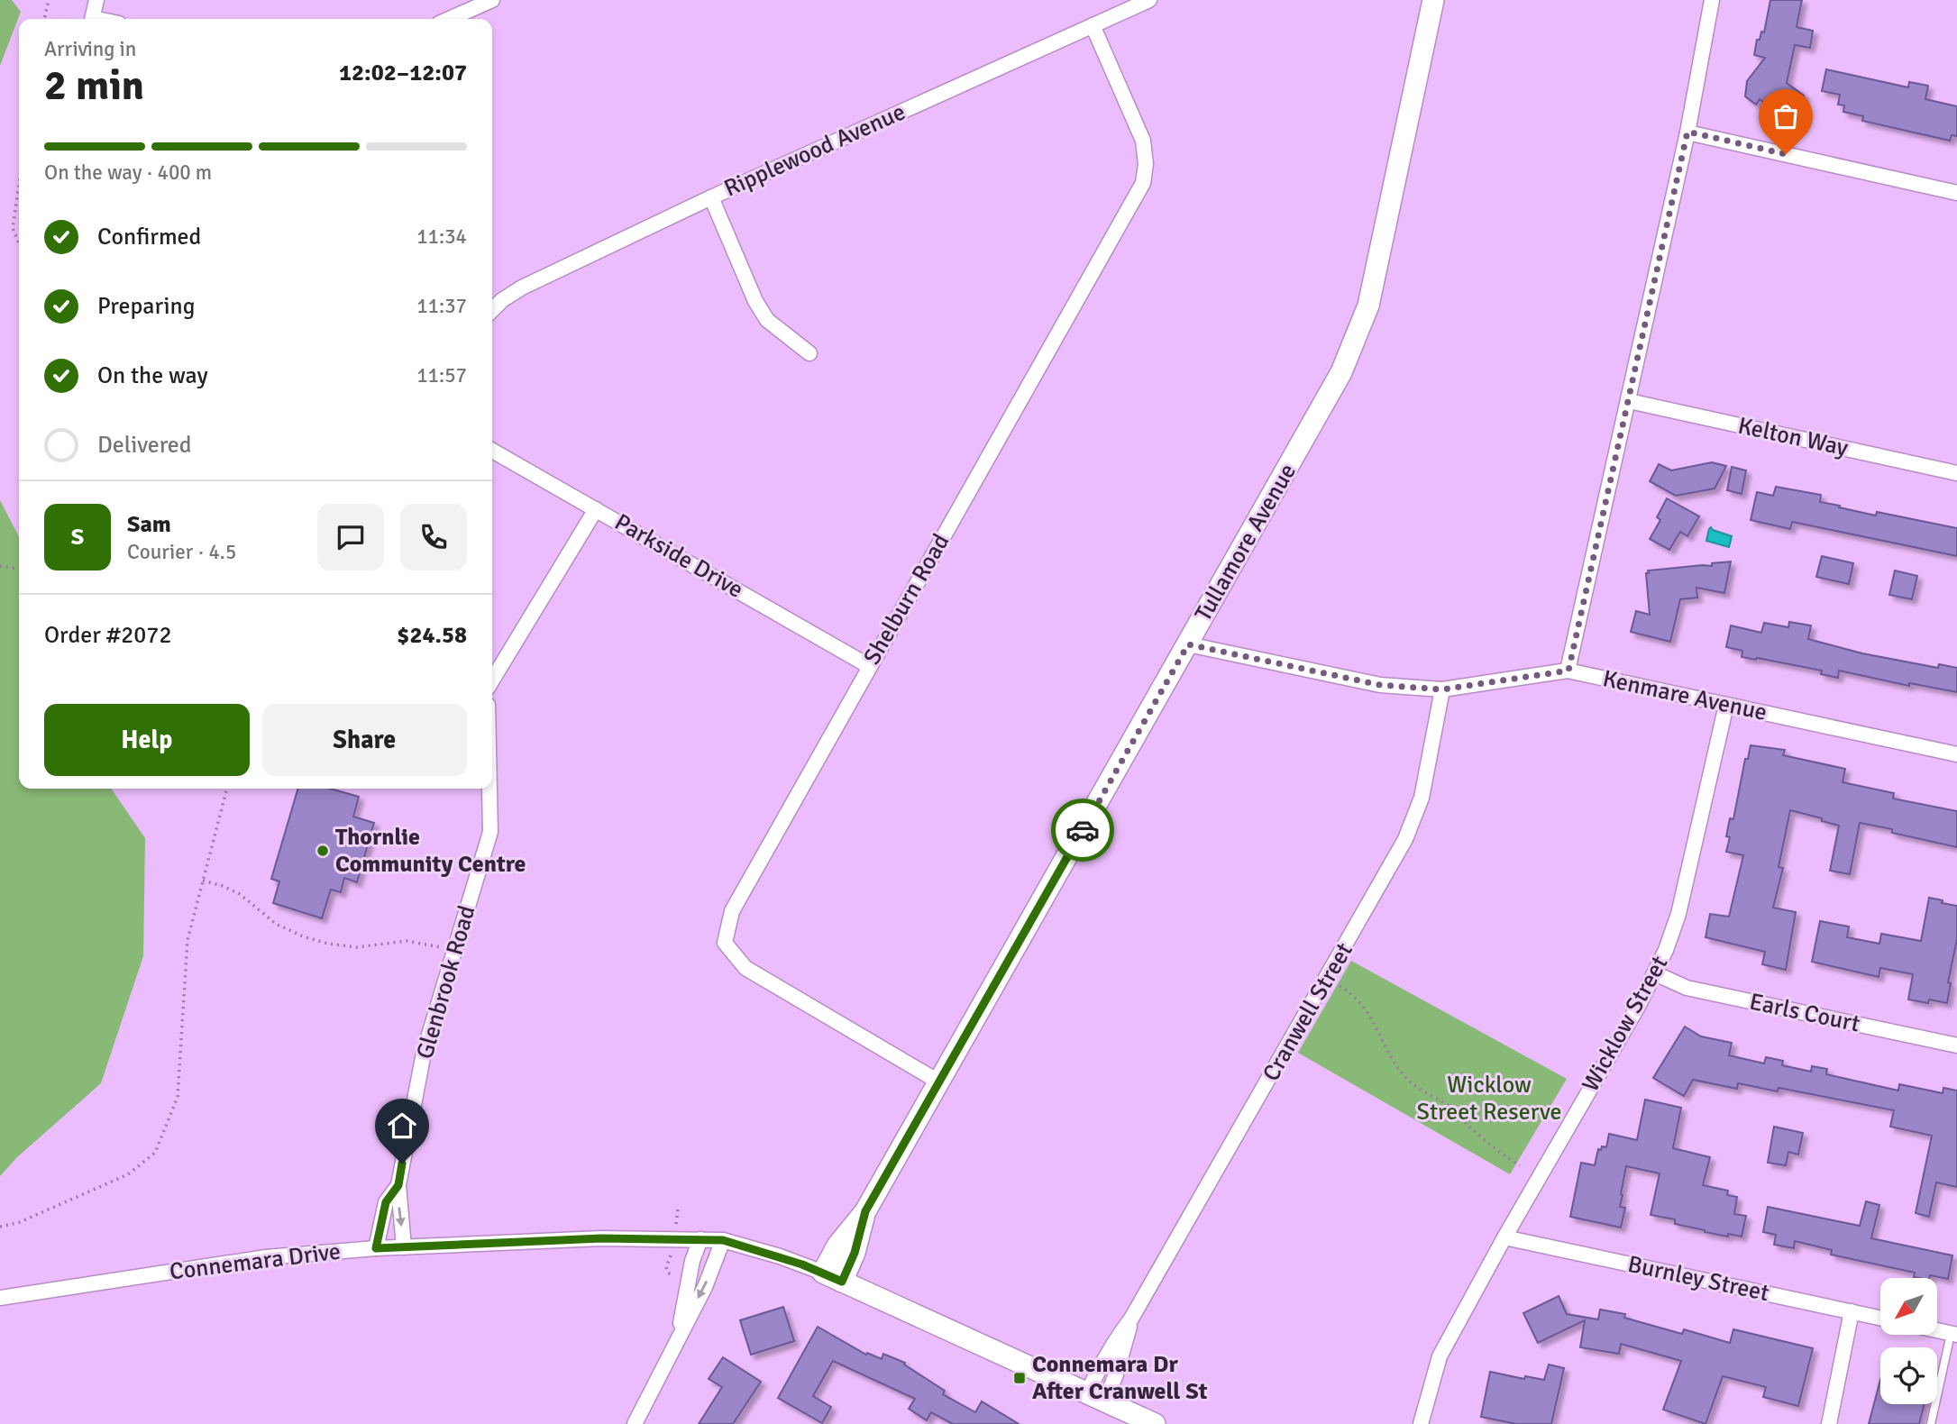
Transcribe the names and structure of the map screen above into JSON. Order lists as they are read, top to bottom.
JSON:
{
  "streets": {
    "street": [
      "Ripplewood Avenue",
      "Kelton Way",
      "Tullamore Avenue",
      "Parkside Drive",
      "Shelburn Road",
      "Kenmare Avenue",
      "Glenbrook Road",
      "Cranwell Street",
      "Earls Court",
      "Wicklow Street",
      "Connemara Drive",
      "Burnley Street"
    ]
  },
  "crossings": [
    ["Ripplewood Avenue", "Shelburn Road"],
    ["Tullamore Avenue", "Shelburn Road"],
    ["Tullamore Avenue", "Kenmare Avenue"],
    ["Tullamore Avenue", "Connemara Drive"],
    ["Parkside Drive", "Shelburn Road"],
    ["Kenmare Avenue", "Cranwell Street"],
    ["Kenmare Avenue", "Wicklow Street"],
    ["Glenbrook Road", "Connemara Drive"],
    ["Cranwell Street", "Connemara Drive"],
    ["Earls Court", "Wicklow Street"],
    ["Wicklow Street", "Burnley Street"]
  ],
  "parks": ["Wicklow Street Reserve"],
  "places": {
    "other": ["Thornlie Community Centre"],
    "transit": ["Connemara Dr After Cranwell St"]
  },
  "north": "bottom left",
  "page": {
    "heading": ["2 min", "Arriving in", "12:02–12:07"],
    "panel": [
      "Sam",
      "Courier · 4.5",
      "Order #2072",
      "$24.58"
    ],
    "bar": "On the way · 400 m",
    "list": [
      ["Confirmed", "11:34"],
      ["Preparing", "11:37"],
      ["On the way", "11:57"],
      "Delivered"
    ],
    "round": "S",
    "buttons": ["Help", "Share"]
  }
}
